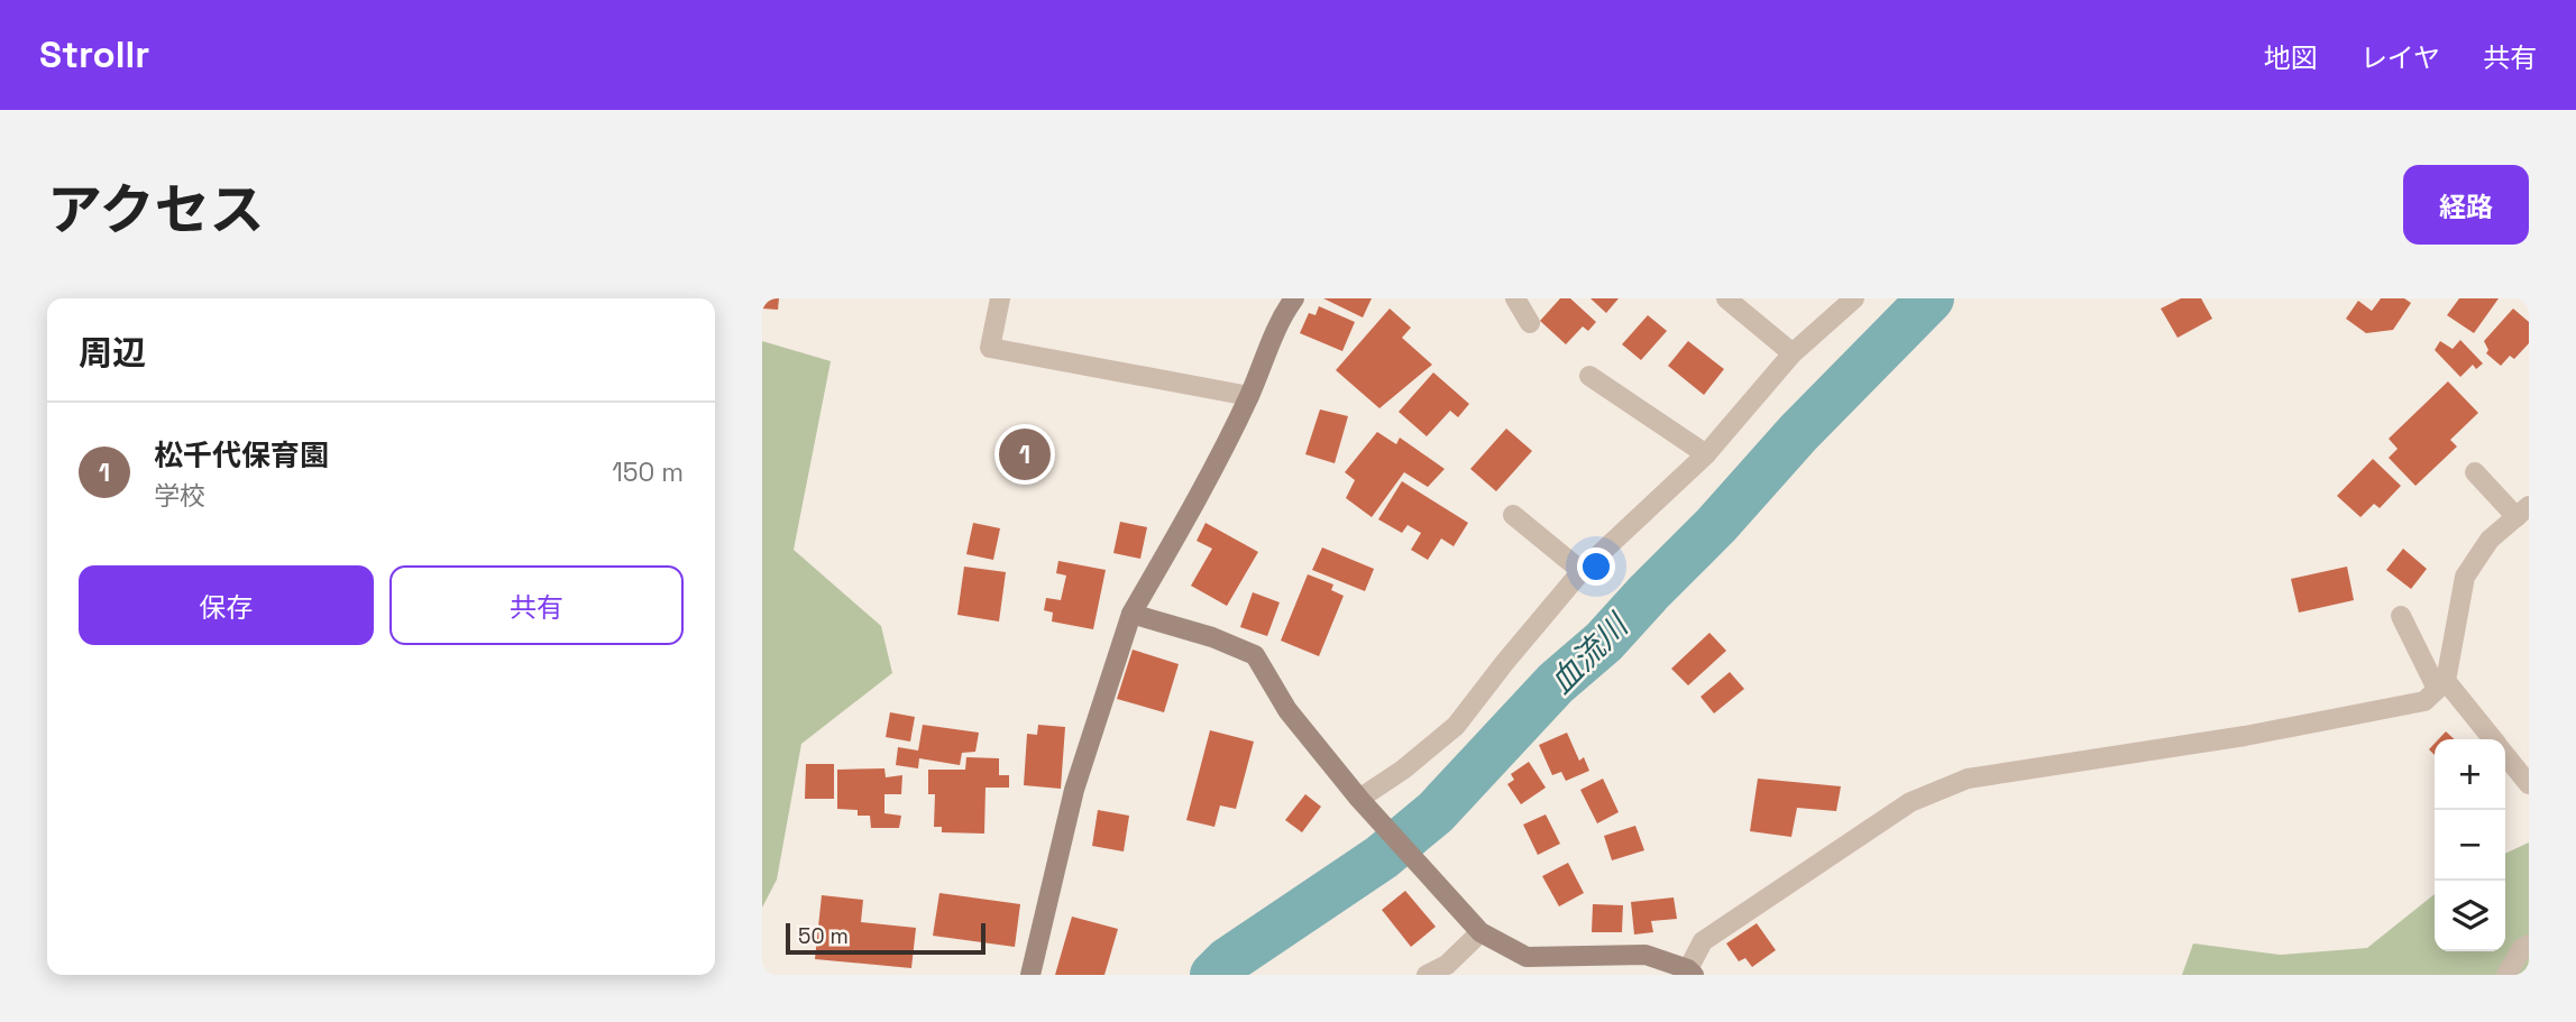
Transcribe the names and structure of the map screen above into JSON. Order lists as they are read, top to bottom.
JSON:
{
  "water": ["血流川"],
  "scale_bar": "50 m",
  "page": {
    "header": "Strollr",
    "nav": ["地図", "レイヤ", "共有"],
    "title": "アクセス",
    "buttons": [
      "経路",
      ["保存", "共有"]
    ],
    "heading": "周辺",
    "list": [
      {
        "mark": "1",
        "name": "松千代保育園",
        "note": "学校",
        "value": "150 m"
      }
    ],
    "pins": "1",
    "map_buttons": ["+", "−"],
    "scale": "50 m"
  }
}
